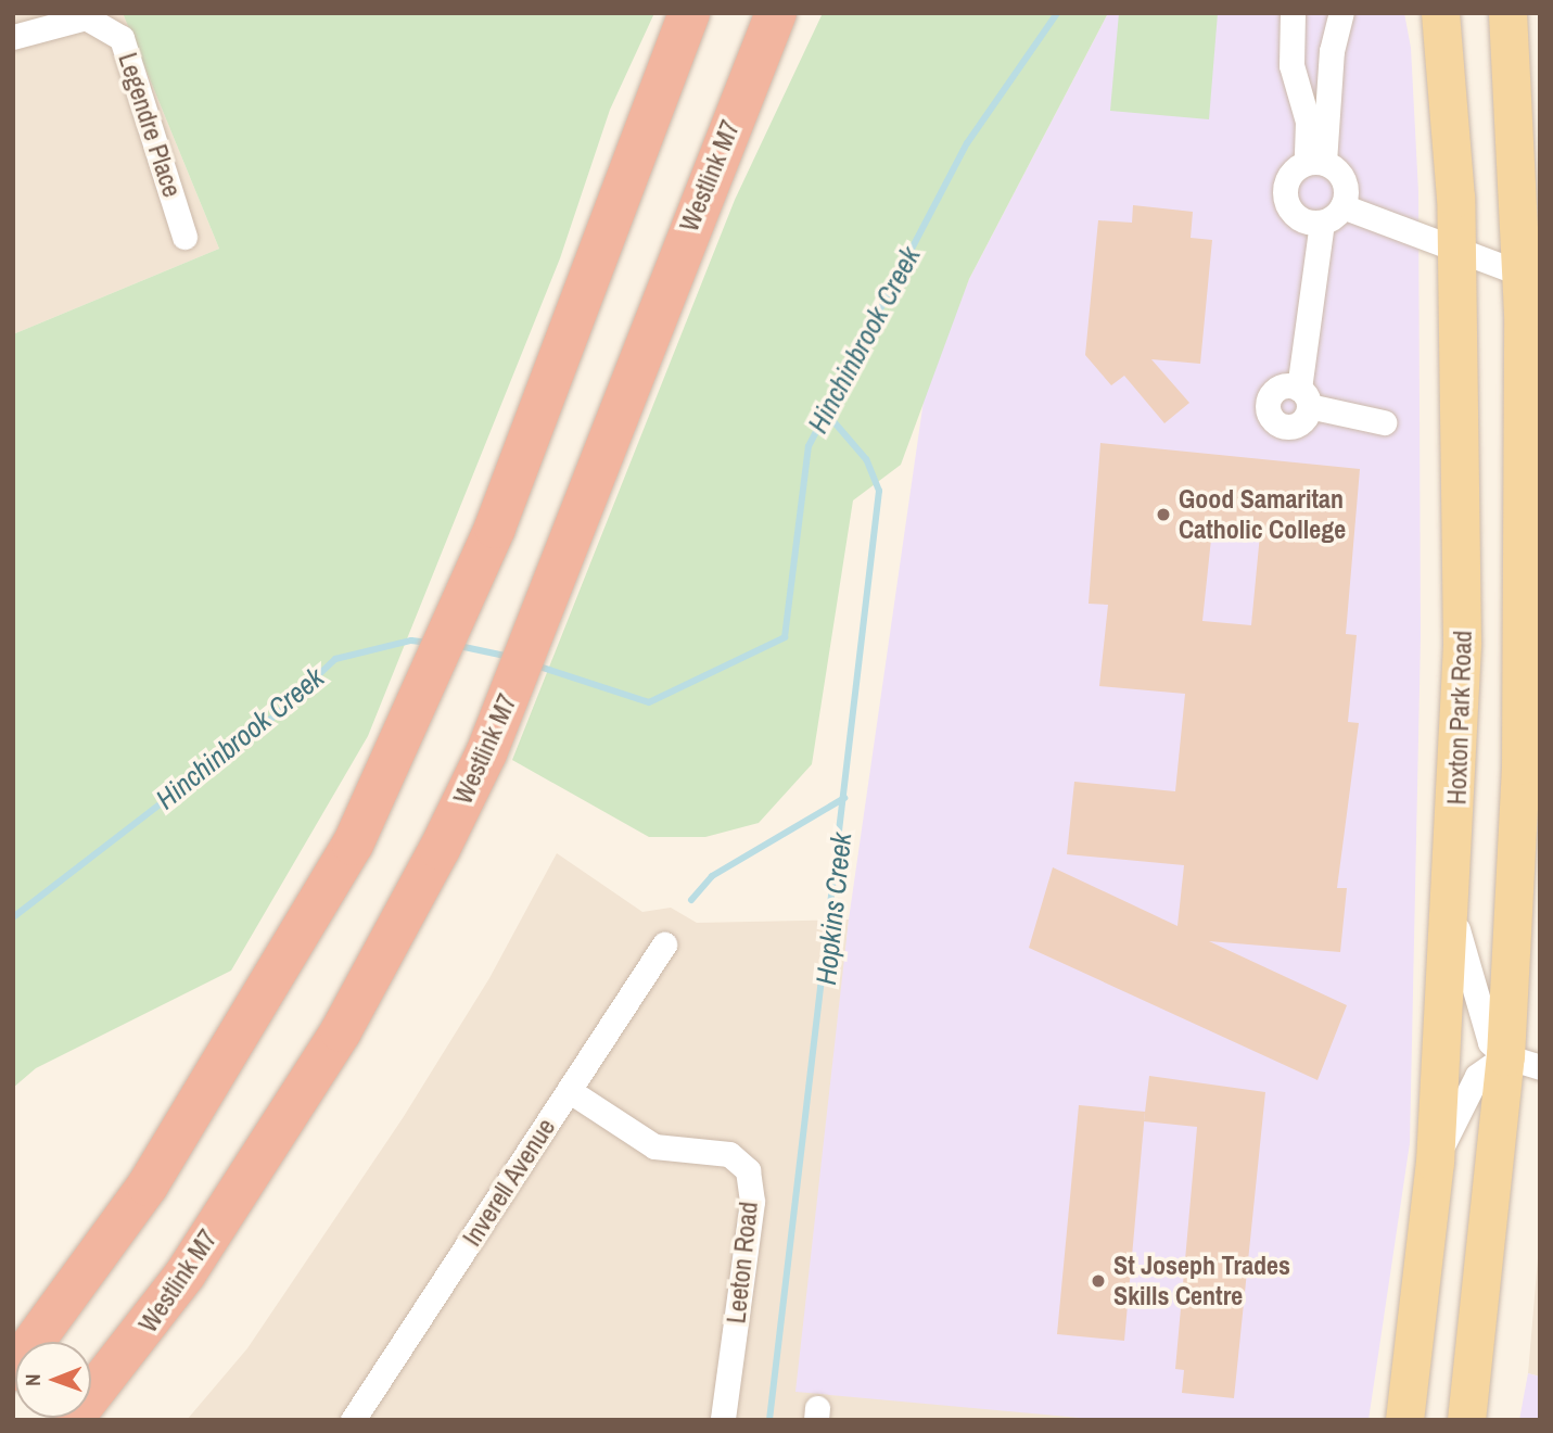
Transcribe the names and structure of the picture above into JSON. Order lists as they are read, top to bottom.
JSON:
{
  "streets": {
    "highway": ["Westlink M7"],
    "main road": ["Hoxton Park Road"],
    "street": ["Legendre Place", "Inverell Avenue", "Leeton Road"]
  },
  "crossings": [
    ["Inverell Avenue", "Leeton Road"]
  ],
  "water": ["Hinchinbrook Creek", "Hopkins Creek"],
  "places": ["Good Samaritan Catholic College", "St Joseph Trades Skills Centre"],
  "north": "left"
}
